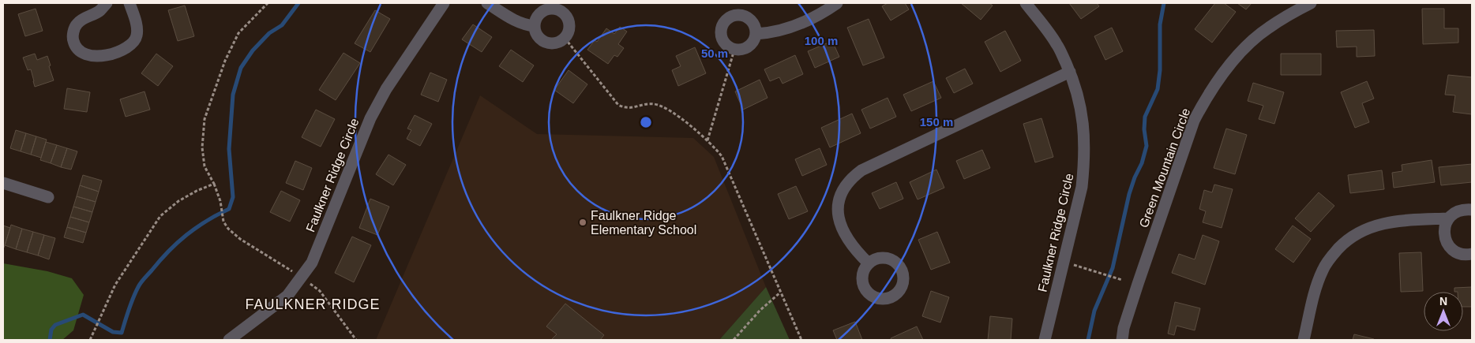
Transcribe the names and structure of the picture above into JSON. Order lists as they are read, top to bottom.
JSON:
{
  "streets": {
    "street": ["Green Mountain Circle", "Faulkner Ridge Circle"]
  },
  "districts": ["FAULKNER RIDGE"],
  "places": ["Faulkner Ridge Elementary School"],
  "north": "top",
  "rings": ["100 m", "50 m", "150 m"]
}
